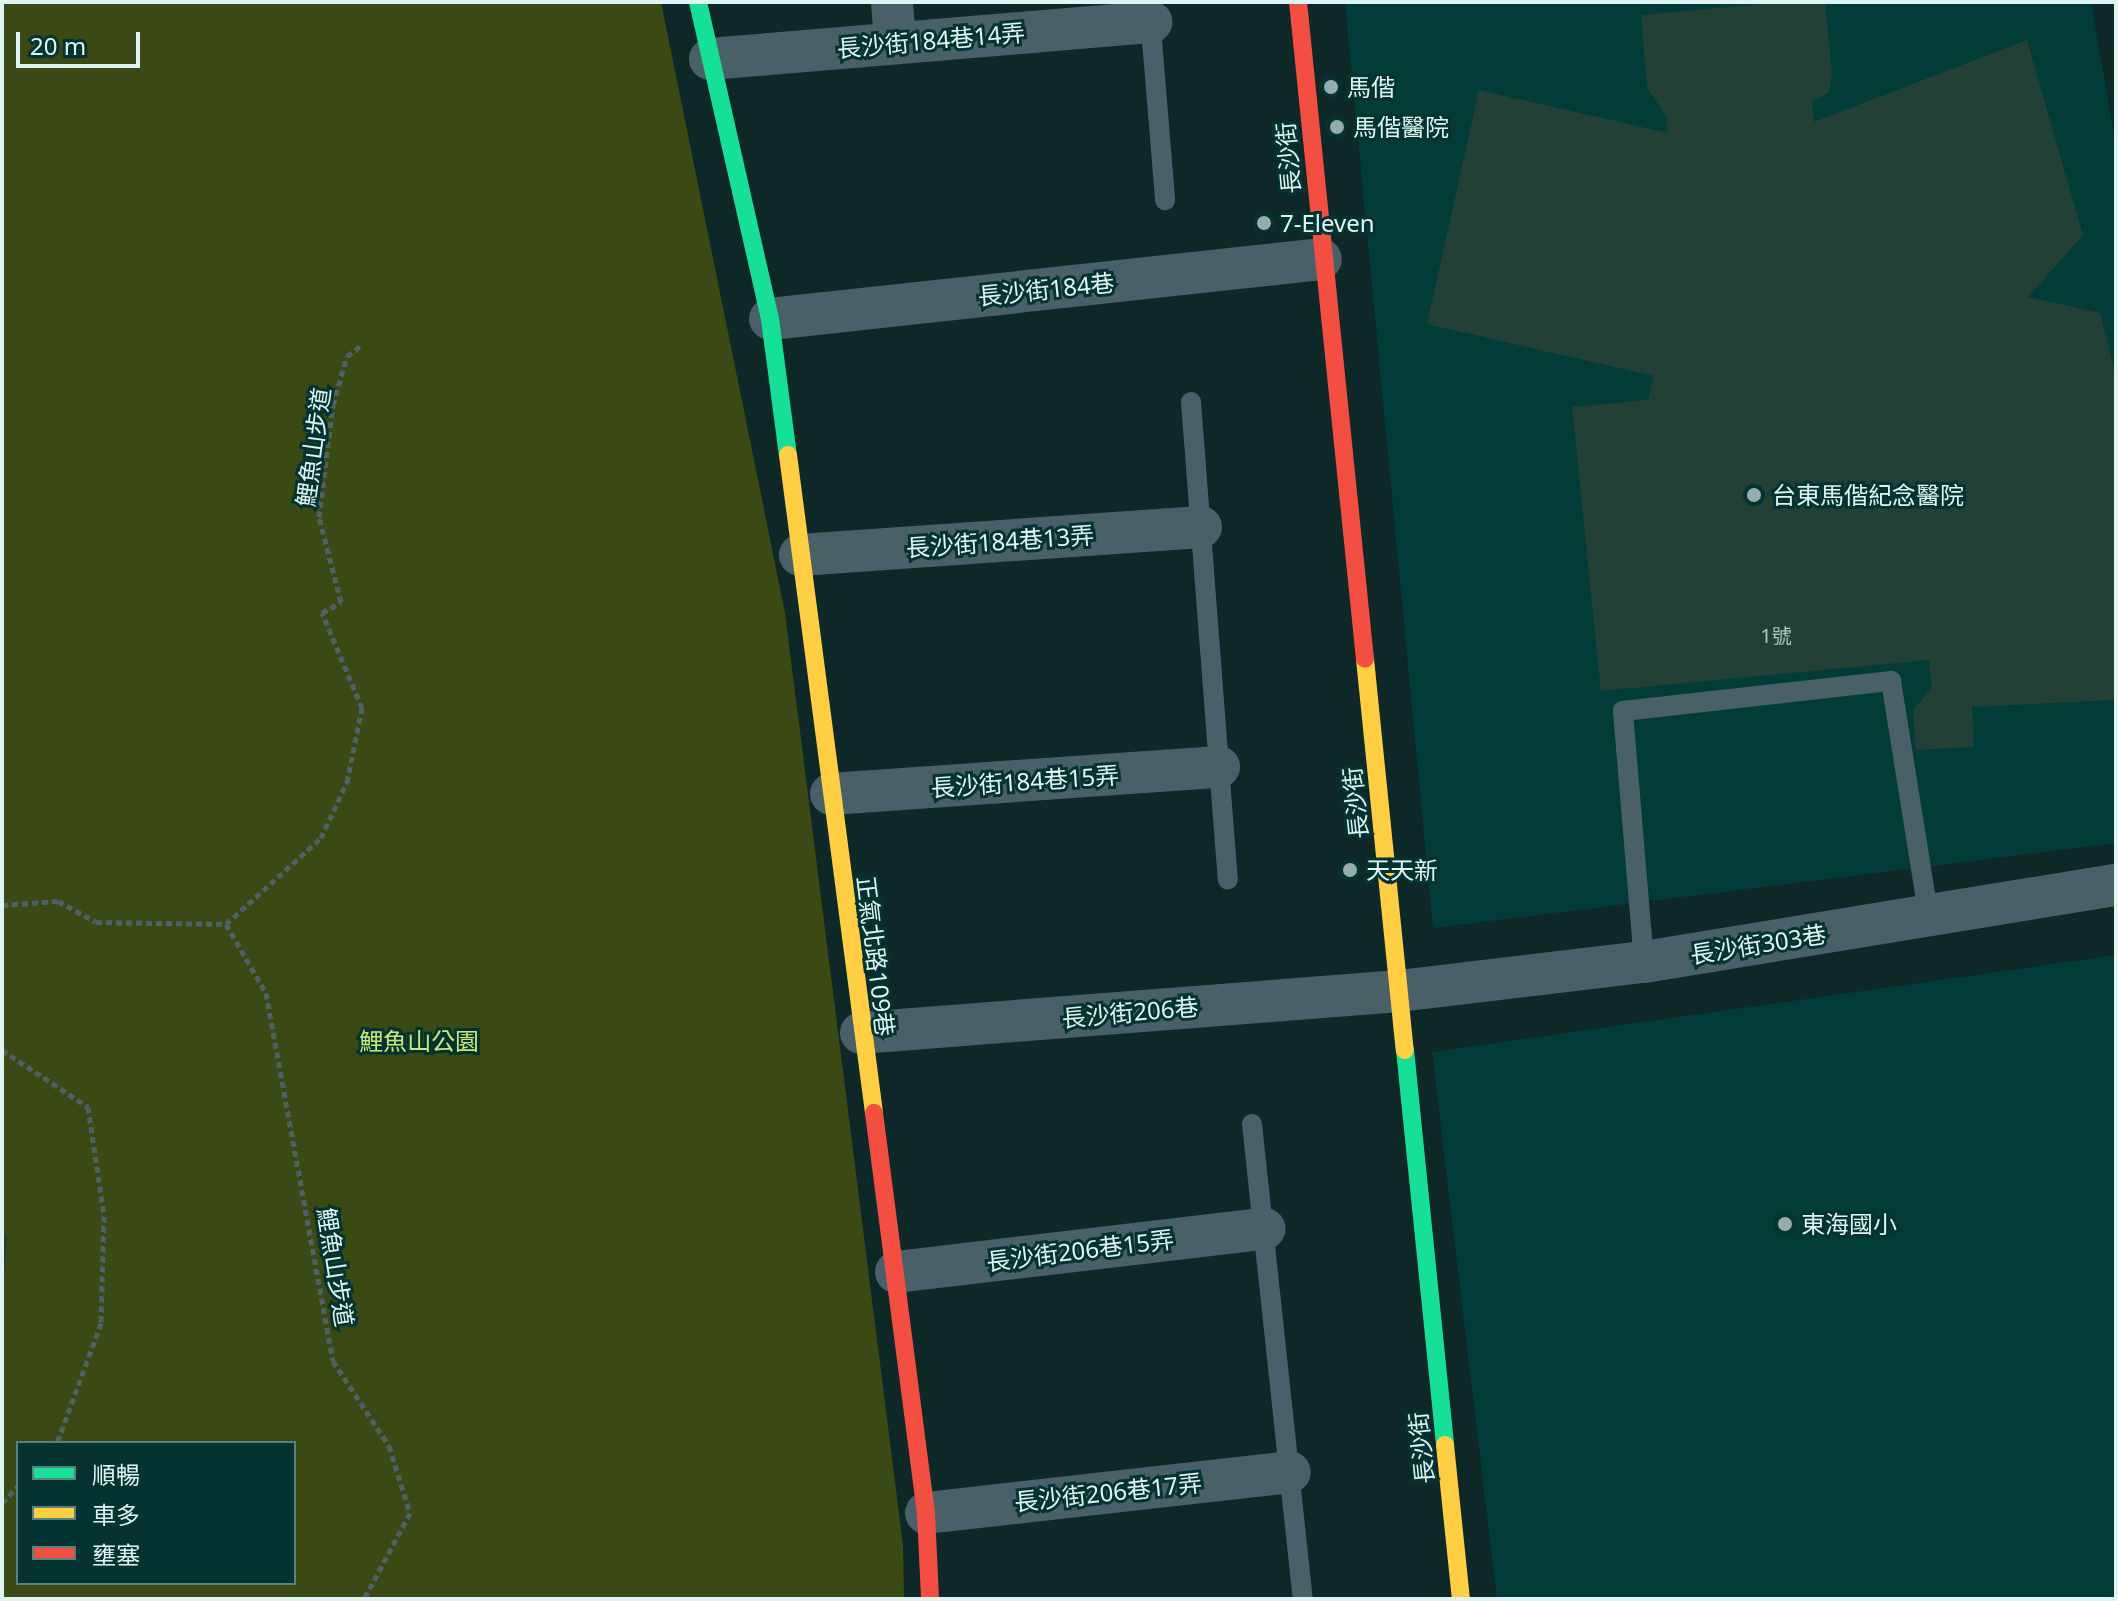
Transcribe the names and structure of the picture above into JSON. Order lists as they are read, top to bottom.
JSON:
{
  "streets": {
    "street": [
      "長沙街184巷14弄",
      "長沙街",
      "長沙街184巷",
      "長沙街184巷13弄",
      "長沙街184巷15弄",
      "長沙街303巷",
      "正氣北路109巷",
      "長沙街206巷",
      "長沙街206巷15弄",
      "長沙街206巷17弄"
    ],
    "path": ["鯉魚山步道"]
  },
  "crossings": [
    ["長沙街184巷14弄", "正氣北路109巷"],
    ["長沙街", "長沙街184巷"],
    ["長沙街", "長沙街303巷"],
    ["長沙街", "長沙街206巷"],
    ["長沙街184巷", "正氣北路109巷"],
    ["長沙街184巷13弄", "正氣北路109巷"],
    ["長沙街184巷15弄", "正氣北路109巷"],
    ["長沙街303巷", "長沙街206巷"],
    ["正氣北路109巷", "長沙街206巷"],
    ["正氣北路109巷", "長沙街206巷15弄"],
    ["正氣北路109巷", "長沙街206巷17弄"]
  ],
  "parks": ["鯉魚山公園"],
  "places": [
    "馬偕",
    "馬偕醫院",
    "7-Eleven",
    "台東馬偕紀念醫院",
    "天天新",
    "東海國小"
  ],
  "house_numbers": ["1號"],
  "legend": ["順暢", "車多", "壅塞"],
  "scale_bar": "20 m"
}
